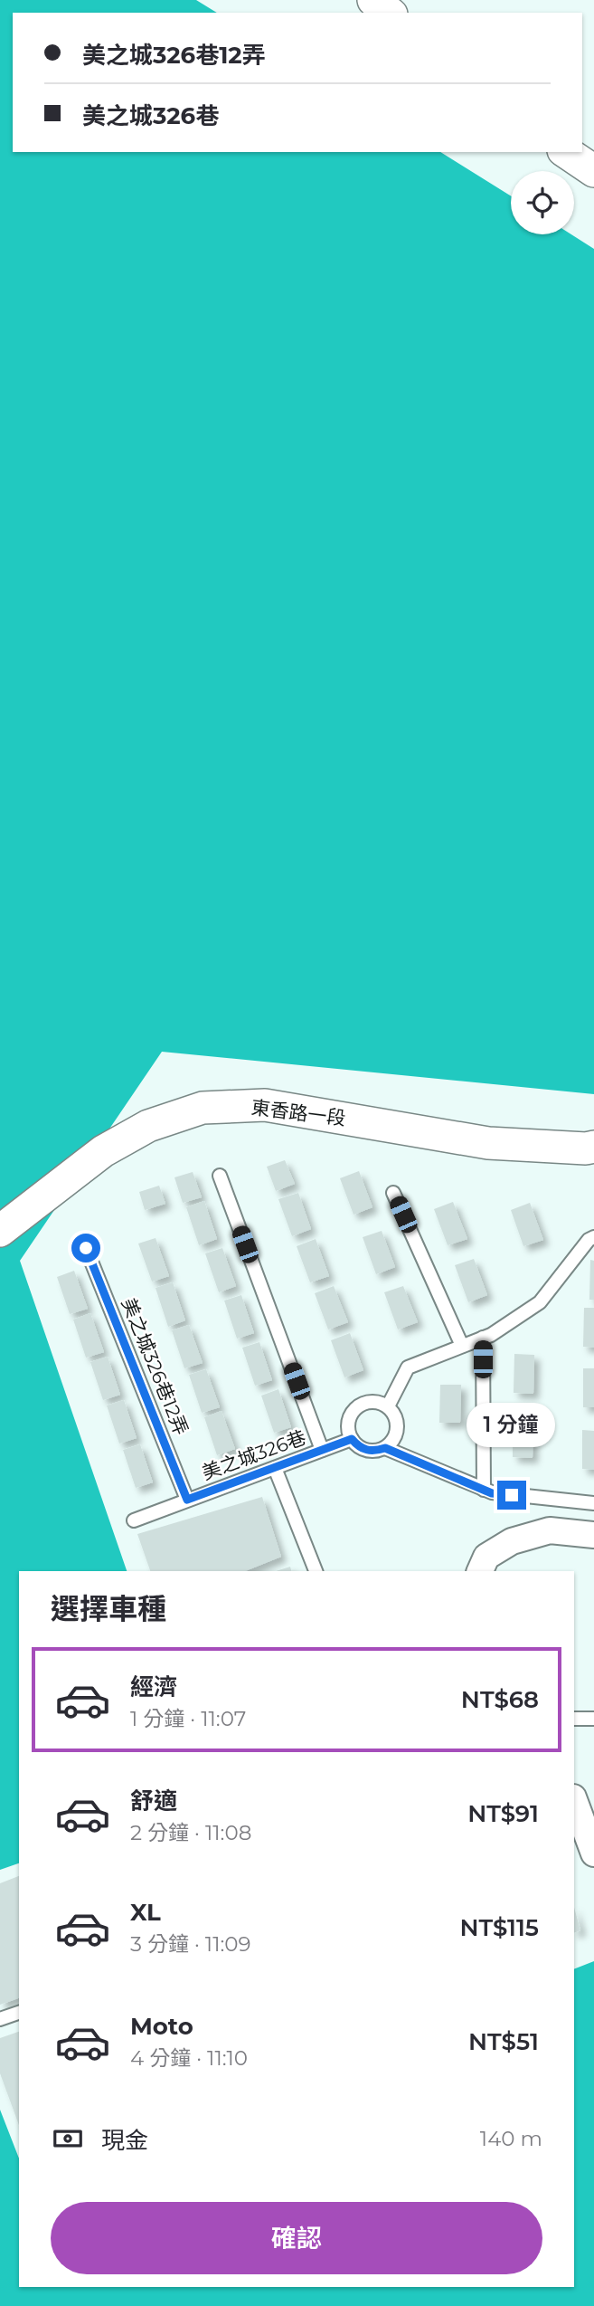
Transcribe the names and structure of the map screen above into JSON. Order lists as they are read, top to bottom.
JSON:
{
  "streets": {
    "street": ["東香路一段"],
    "lane": ["美之城326巷12弄", "美之城326巷"]
  },
  "crossings": [
    ["美之城326巷12弄", "美之城326巷"]
  ],
  "page": {
    "banner": ["美之城326巷12弄", "美之城326巷"],
    "bubble": "1 分鐘",
    "heading": "選擇車種",
    "list": [
      {
        "name": "經濟",
        "note": "1 分鐘 · 11:07",
        "value": "NT$68"
      },
      {
        "name": "舒適",
        "note": "2 分鐘 · 11:08",
        "value": "NT$91"
      },
      {
        "name": "XL",
        "note": "3 分鐘 · 11:09",
        "value": "NT$115"
      },
      {
        "name": "Moto",
        "note": "4 分鐘 · 11:10",
        "value": "NT$51"
      }
    ],
    "pay": ["現金", "140 m"],
    "buttons": "確認"
  }
}
